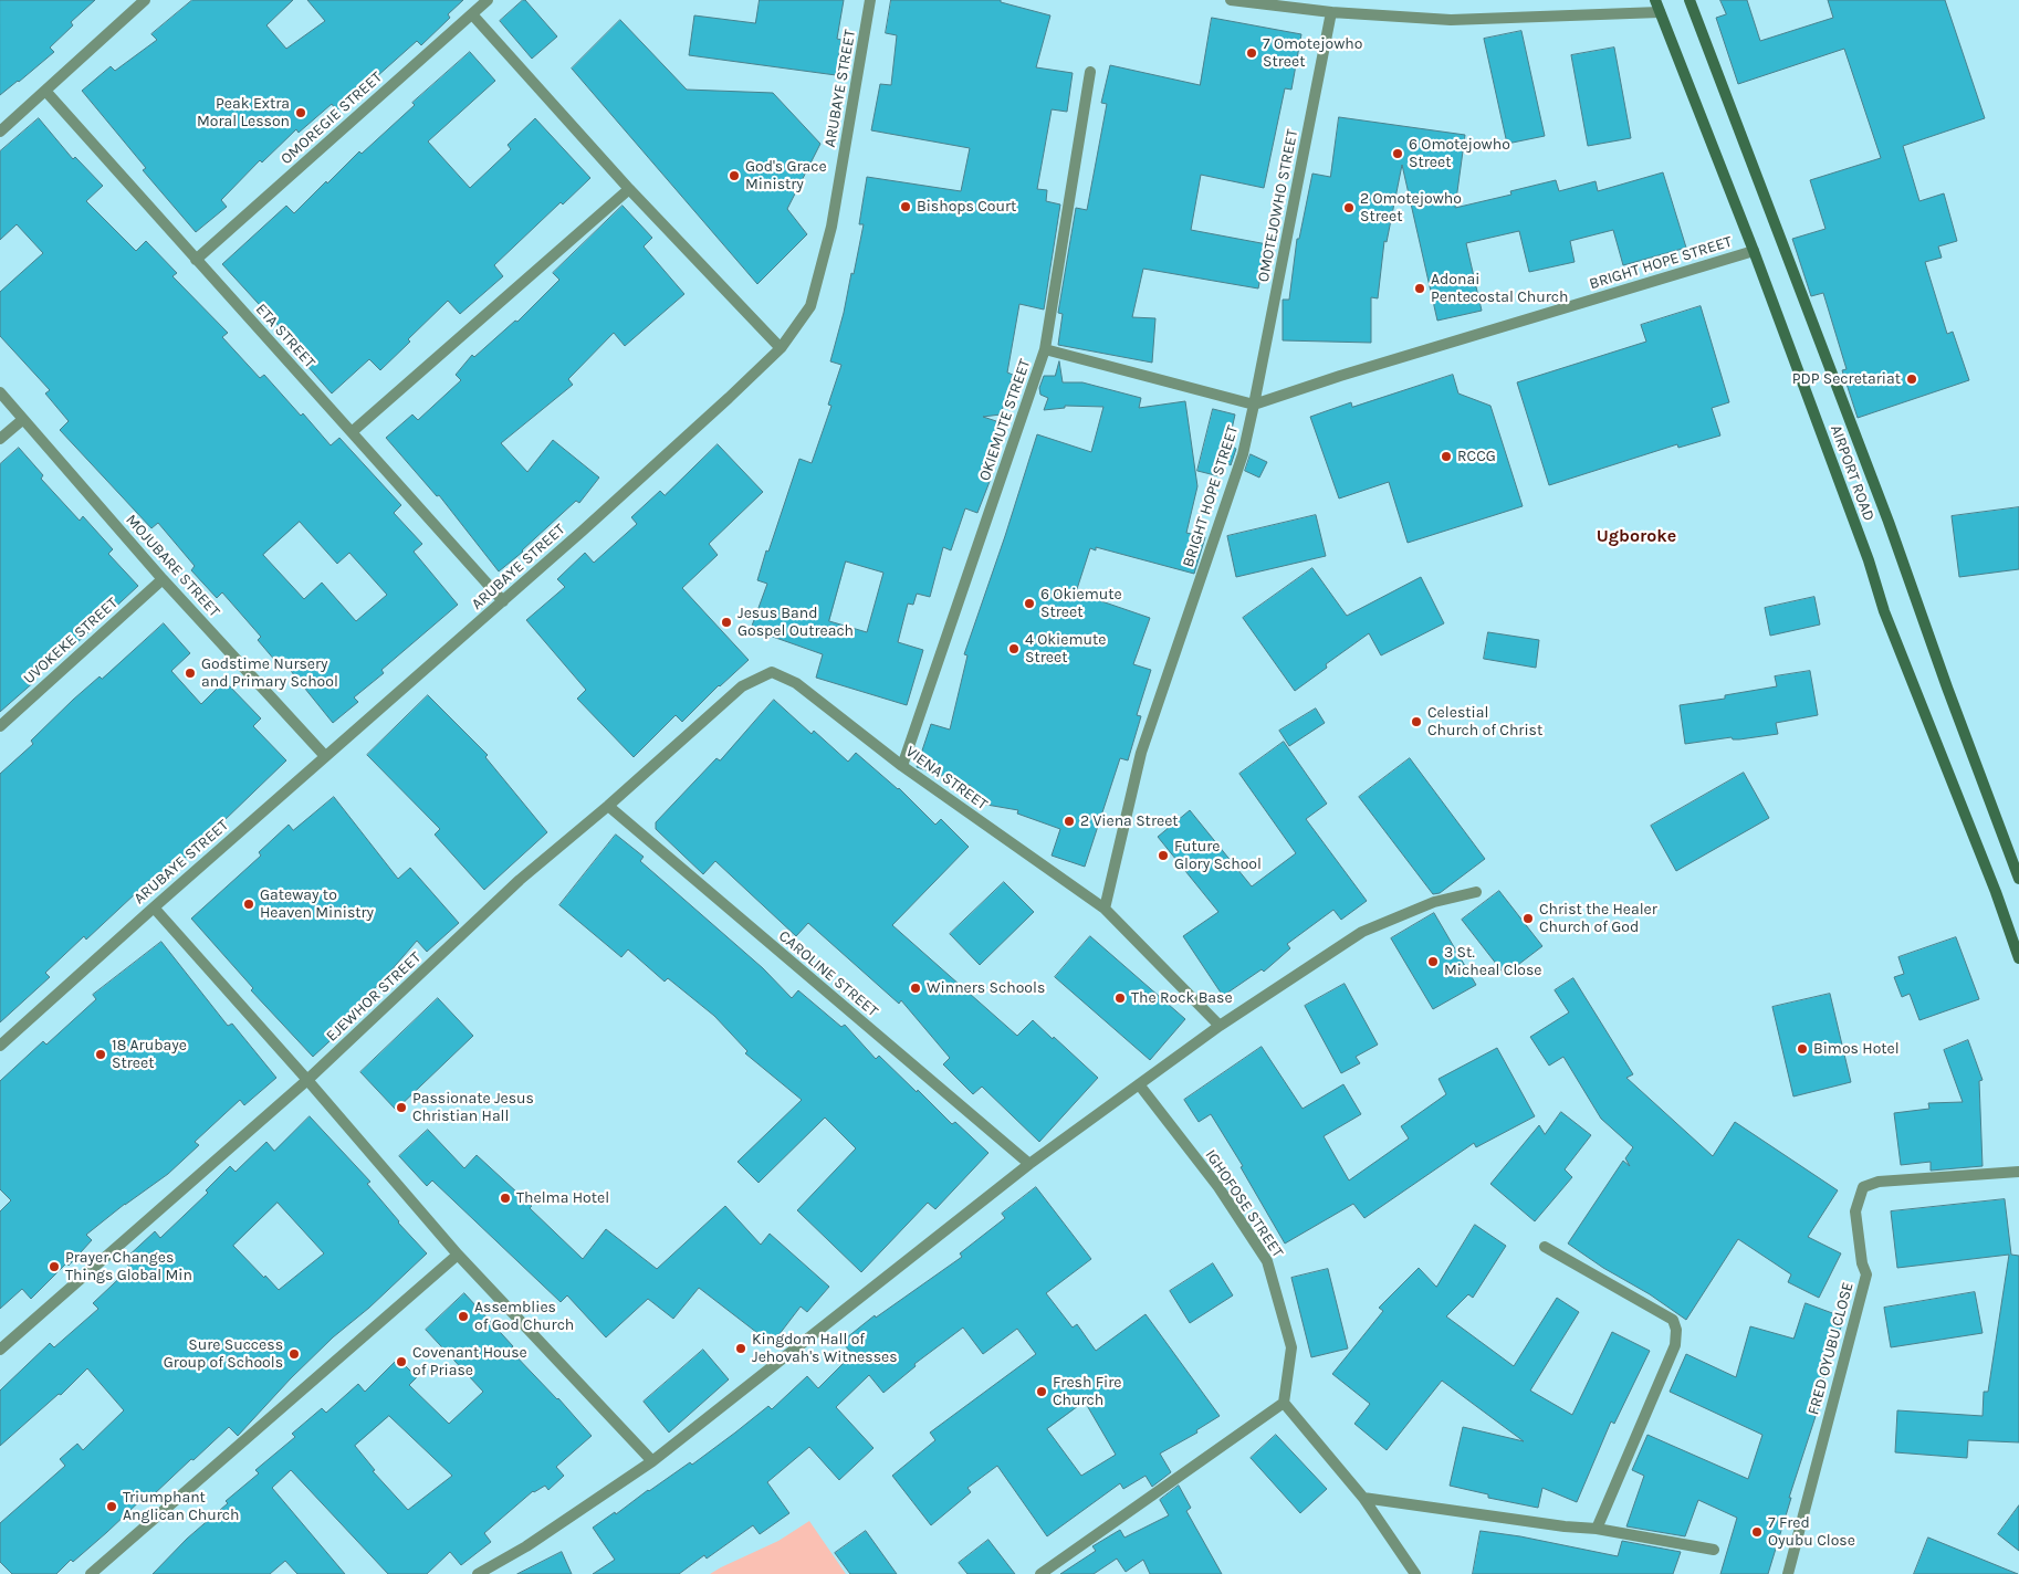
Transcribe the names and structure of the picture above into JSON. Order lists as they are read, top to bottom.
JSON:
{
  "streets": {
    "main road": ["AIRPORT ROAD"],
    "street": [
      "ARUBAYE STREET",
      "OMOREGIE STREET",
      "OMOTEJOWHO STREET",
      "BRIGHT HOPE STREET",
      "ETA STREET",
      "OKIEMUTE STREET",
      "MOJUBARE STREET",
      "UVOKEKE STREET",
      "VIENA STREET",
      "CAROLINE STREET",
      "EJEWHOR STREET",
      "IGHOFOSE STREET",
      "FRED OYUBU CLOSE"
    ]
  },
  "crossings": [
    ["ARUBAYE STREET", "ETA STREET"],
    ["ARUBAYE STREET", "MOJUBARE STREET"],
    ["OMOREGIE STREET", "ETA STREET"],
    ["OMOTEJOWHO STREET", "BRIGHT HOPE STREET"],
    ["BRIGHT HOPE STREET", "AIRPORT ROAD"],
    ["BRIGHT HOPE STREET", "VIENA STREET"],
    ["OKIEMUTE STREET", "VIENA STREET"],
    ["MOJUBARE STREET", "UVOKEKE STREET"],
    ["VIENA STREET", "EJEWHOR STREET"],
    ["CAROLINE STREET", "EJEWHOR STREET"]
  ],
  "districts": ["Ugboroke"],
  "places": [
    "7 Omotejowho Street",
    "Peak Extra Moral Lesson",
    "6 Omotejowho Street",
    "God's Grace Ministry",
    "Bishops Court",
    "2 Omotejowho Street",
    "Adonai Pentecostal Church",
    "PDP Secretariat",
    "RCCG",
    "6 Okiemute Street",
    "Jesus Band Gospel Outreach",
    "4 Okiemute Street",
    "Godstime Nursery and Primary School",
    "Celestial Church of Christ",
    "2 Viena Street",
    "Future Glory School",
    "Gateway to Heaven Ministry",
    "Christ the Healer Church of God",
    "3 St. Micheal Close",
    "Winners Schools",
    "The Rock Base",
    "Bimos Hotel",
    "18 Arubaye Street",
    "Passionate Jesus Christian Hall",
    "Thelma Hotel",
    "Prayer Changes Things Global Min",
    "Assemblies of God Church",
    "Kingdom Hall of Jehovah's Witnesses",
    "Sure Success Group of Schools",
    "Covenant House of Priase",
    "Fresh Fire Church",
    "Triumphant Anglican Church",
    "7 Fred Oyubu Close"
  ]
}
